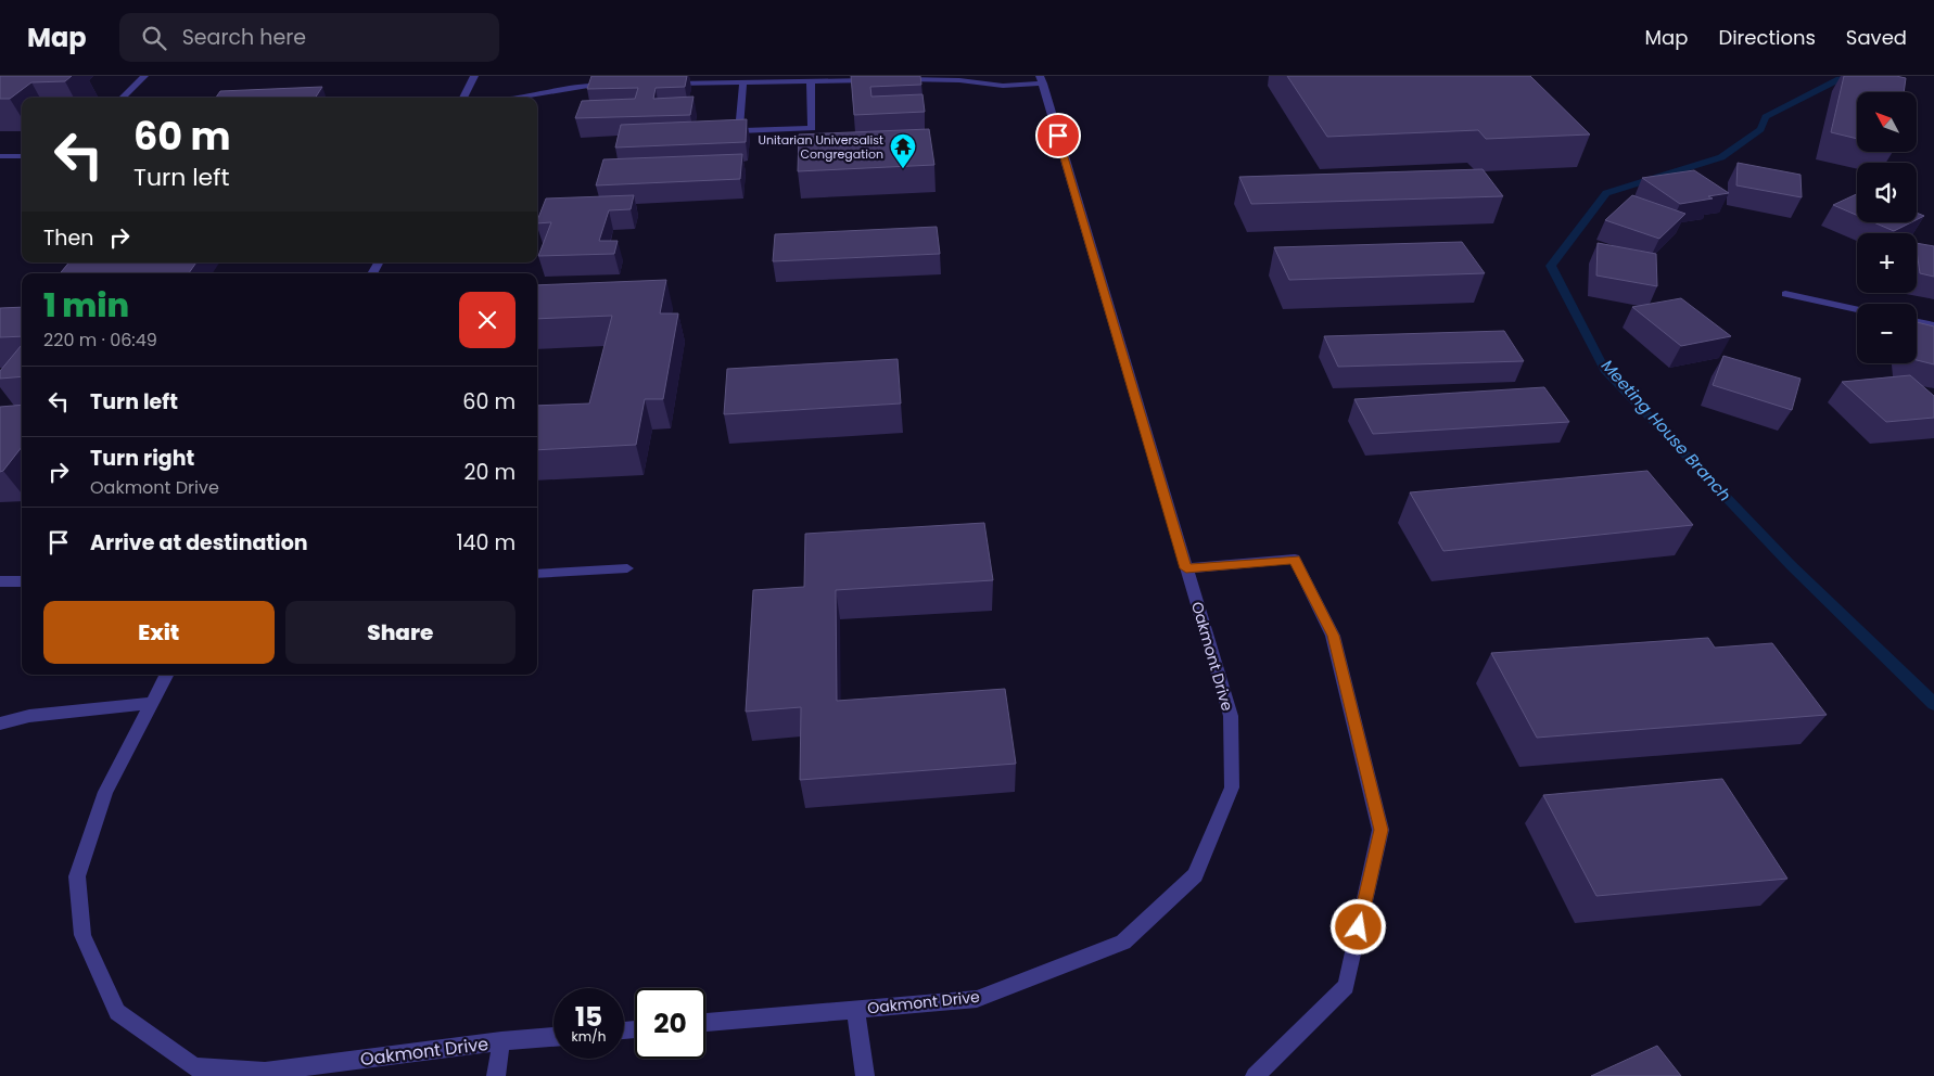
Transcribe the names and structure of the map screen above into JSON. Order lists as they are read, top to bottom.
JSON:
{
  "streets": {
    "street": ["Oakmont Drive"]
  },
  "water": ["Meeting House Branch"],
  "places": {
    "temple": ["Unitarian Universalist Congregation"]
  },
  "north": "top left",
  "page": {
    "header": "Map",
    "search": "Search here",
    "nav": ["Map", "Directions", "Saved"],
    "map_buttons": ["+", "−"],
    "turn": ["60 m", "Turn left"],
    "then": "Then",
    "heading": ["1 min", "220 m · 06:49"],
    "list": [
      {
        "name": "Turn left",
        "value": "60 m"
      },
      {
        "name": "Turn right",
        "note": "Oakmont Drive",
        "value": "20 m"
      },
      {
        "name": "Arrive at destination",
        "value": "140 m"
      }
    ],
    "buttons": ["Exit", "Share"],
    "speed": "15 km/h",
    "limit": "20"
  }
}
